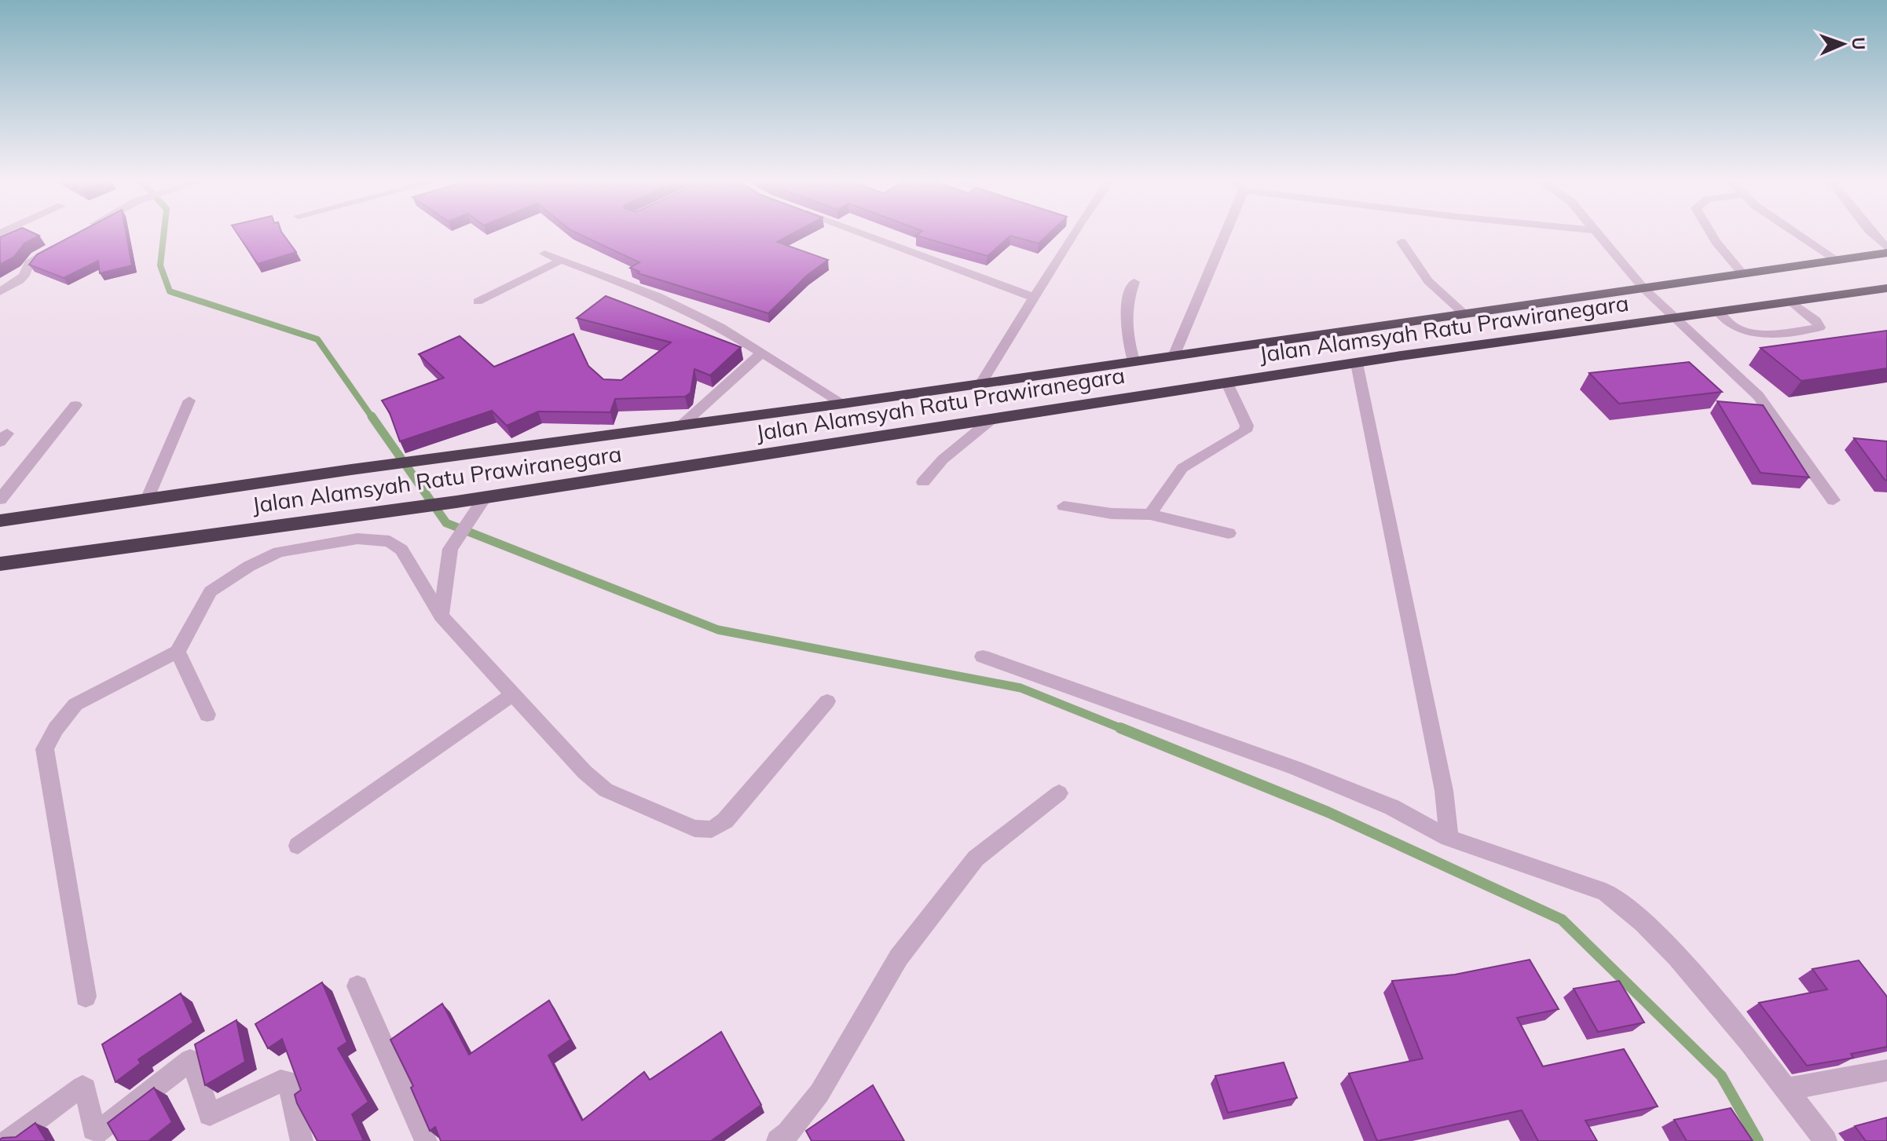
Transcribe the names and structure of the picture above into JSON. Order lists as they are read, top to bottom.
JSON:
{
  "streets": {
    "highway": ["Jalan Alamsyah Ratu Prawiranegara"]
  },
  "north": "right"
}
